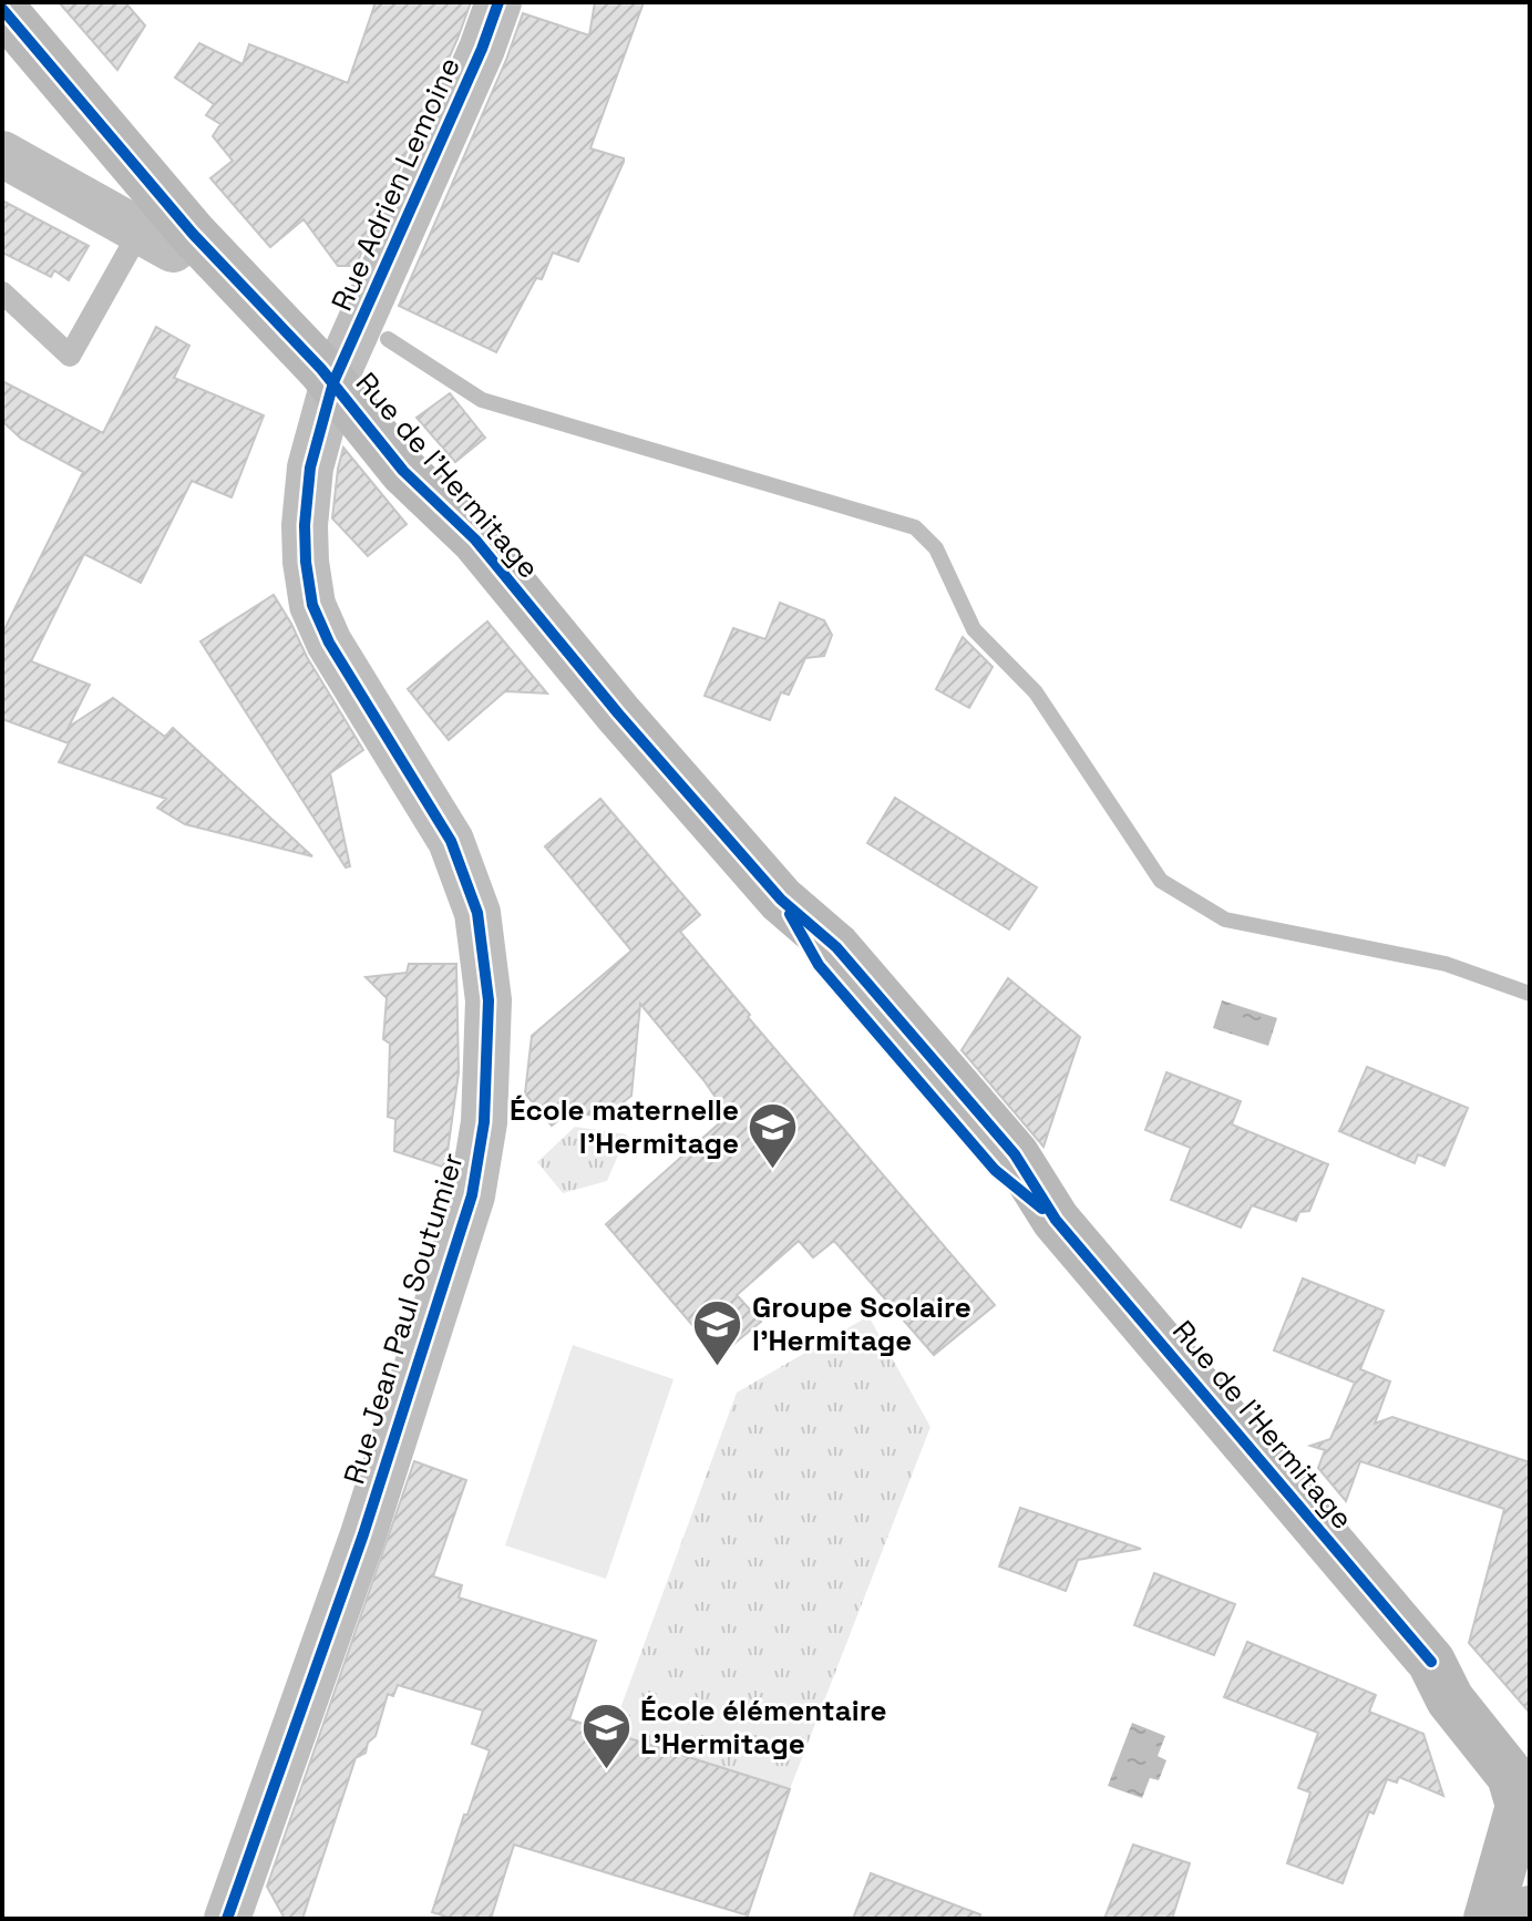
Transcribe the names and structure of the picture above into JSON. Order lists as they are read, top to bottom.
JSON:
{
  "streets": {
    "main road": ["Rue de l'Hermitage"],
    "street": ["Rue Adrien Lemoine", "Rue Jean Paul Soutumier"]
  },
  "crossings": [
    ["Rue Adrien Lemoine", "Rue de l'Hermitage"],
    ["Rue Adrien Lemoine", "Rue Jean Paul Soutumier"],
    ["Rue de l'Hermitage", "Rue Jean Paul Soutumier"]
  ],
  "places": {
    "school or university": ["École maternelle l'Hermitage", "Groupe Scolaire l'Hermitage", "École élémentaire L'Hermitage"]
  }
}
